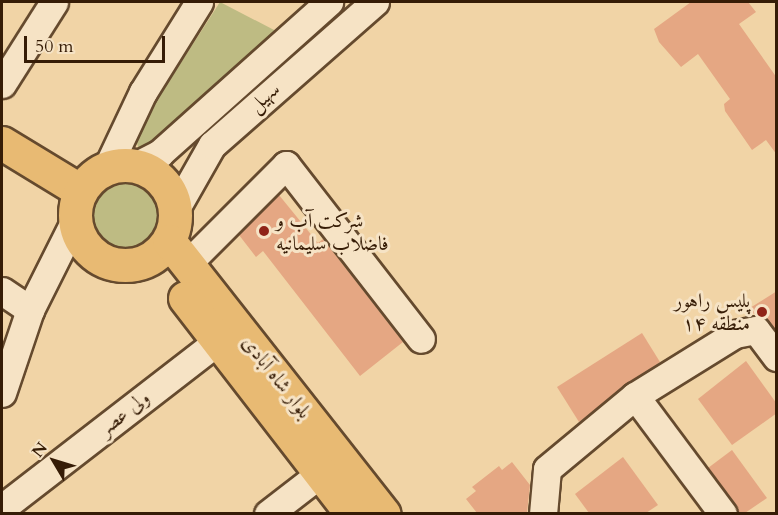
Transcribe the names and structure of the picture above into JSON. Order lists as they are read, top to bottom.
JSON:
{
  "streets": {
    "main road": ["بلوار شاه آبادی"],
    "street": ["سهیل", "ولی عصر"]
  },
  "crossings": [
    ["سهیل", "بلوار شاه آبادی"],
    ["بلوار شاه آبادی", "ولی عصر"]
  ],
  "places": ["شرکت آب و فاضلاب سلیمانیه", "پلیس راهور منطقه ۱۴"],
  "scale_bar": "50 m",
  "north": "top left"
}
